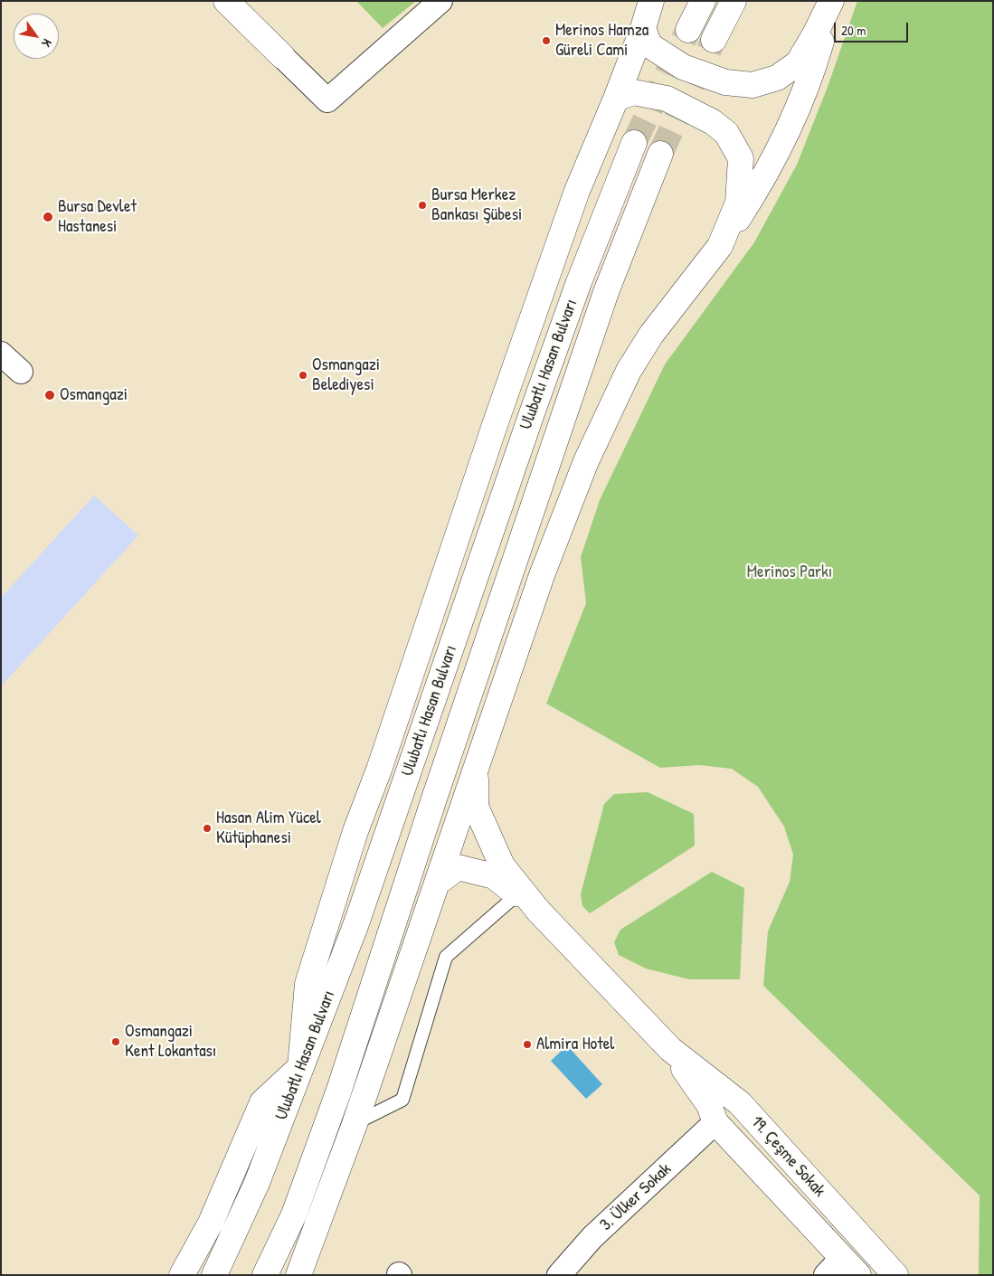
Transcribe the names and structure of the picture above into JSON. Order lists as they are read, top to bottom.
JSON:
{
  "streets": {
    "main road": ["Ulubatlı Hasan Bulvarı", "19. Çeşme Sokak"],
    "street": ["3. Ülker Sokak"]
  },
  "crossings": [
    ["19. Çeşme Sokak", "3. Ülker Sokak"]
  ],
  "parks": ["Merinos Parkı"],
  "places": [
    "Merinos Hamza Güreli Cami",
    "Bursa Merkez Bankası Şübesi",
    "Bursa Devlet Hastanesi",
    "Osmangazi Belediyesi",
    "Osmangazi",
    "Hasan Alim Yücel Kütüphanesi",
    "Osmangazi Kent Lokantası",
    "Almira Hotel"
  ],
  "scale_bar": "20 m",
  "north": "bottom right"
}
